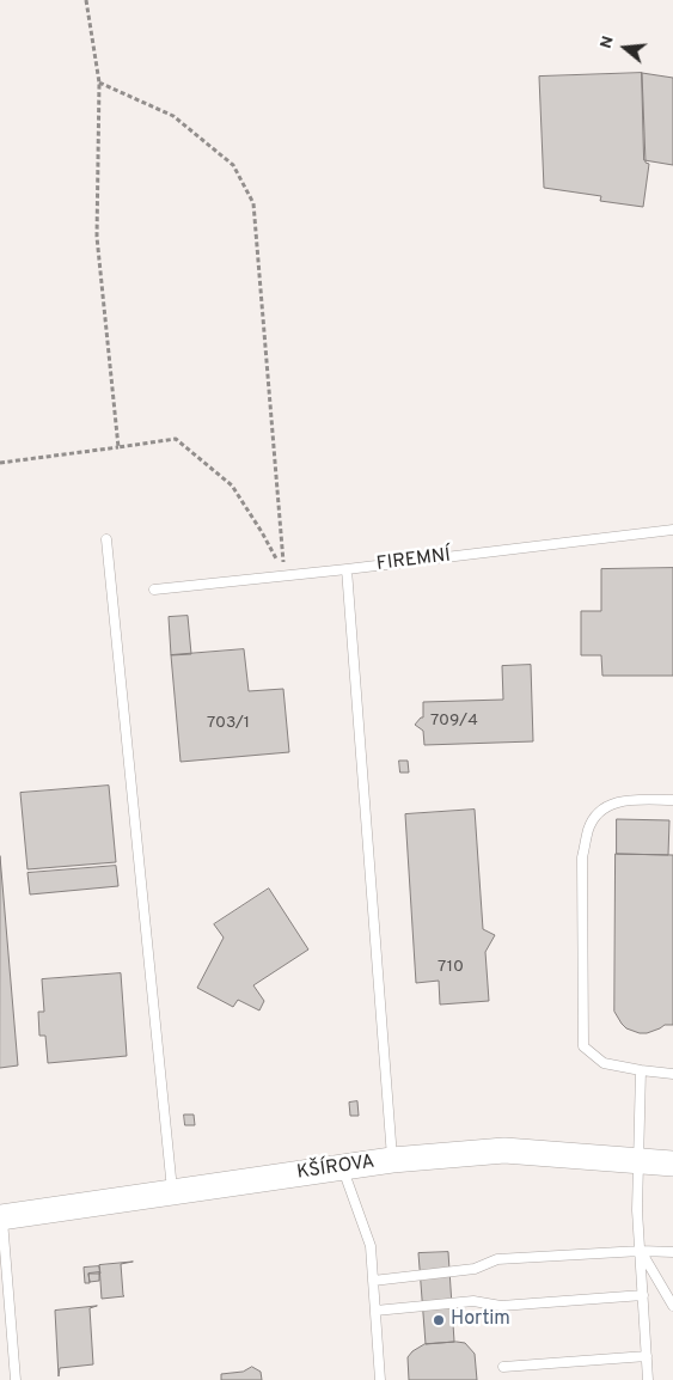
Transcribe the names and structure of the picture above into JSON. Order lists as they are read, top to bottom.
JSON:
{
  "streets": {
    "street": ["KŠÍROVA"],
    "lane": ["FIREMNÍ"]
  },
  "places": ["Hortim"],
  "house_numbers": ["709/4", "703/1", "710"],
  "north": "left"
}
